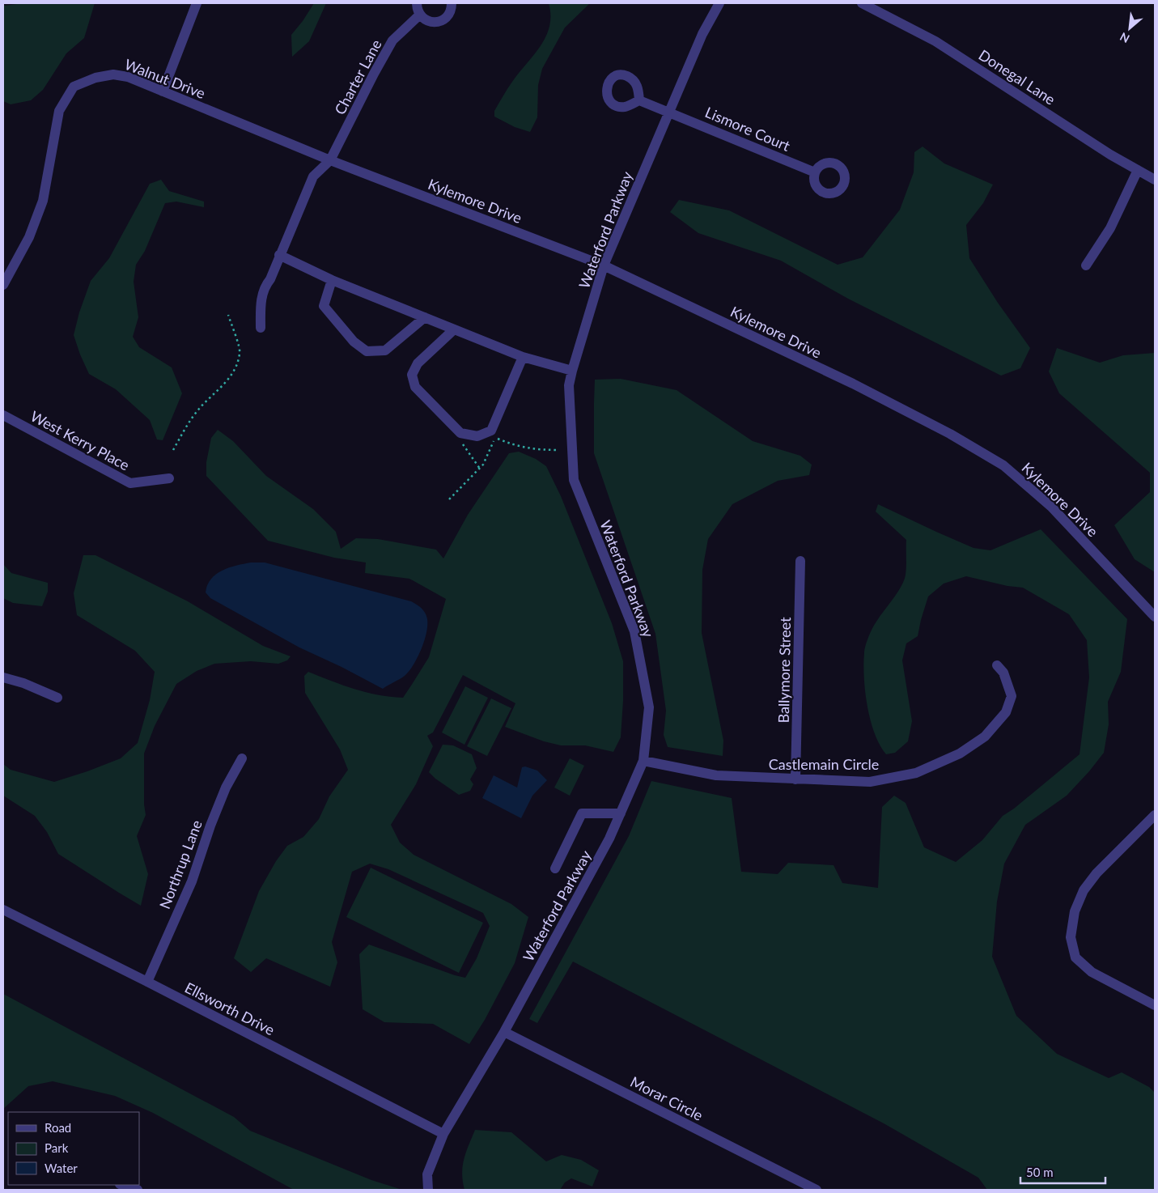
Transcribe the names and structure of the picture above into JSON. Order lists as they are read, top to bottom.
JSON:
{
  "streets": {
    "street": [
      "Charter Lane",
      "Donegal Lane",
      "Walnut Drive",
      "Lismore Court",
      "Kylemore Drive",
      "Waterford Parkway",
      "West Kerry Place",
      "Ballymore Street",
      "Castlemain Circle",
      "Northrup Lane",
      "Ellsworth Drive",
      "Morar Circle"
    ]
  },
  "crossings": [
    ["Charter Lane", "Walnut Drive"],
    ["Charter Lane", "Kylemore Drive"],
    ["Walnut Drive", "Kylemore Drive"],
    ["Lismore Court", "Waterford Parkway"],
    ["Kylemore Drive", "Waterford Parkway"],
    ["Waterford Parkway", "Castlemain Circle"],
    ["Waterford Parkway", "Ellsworth Drive"],
    ["Waterford Parkway", "Morar Circle"],
    ["Ballymore Street", "Castlemain Circle"],
    ["Northrup Lane", "Ellsworth Drive"]
  ],
  "legend": ["Road", "Park", "Water"],
  "scale_bar": "50 m",
  "north": "bottom left"
}
